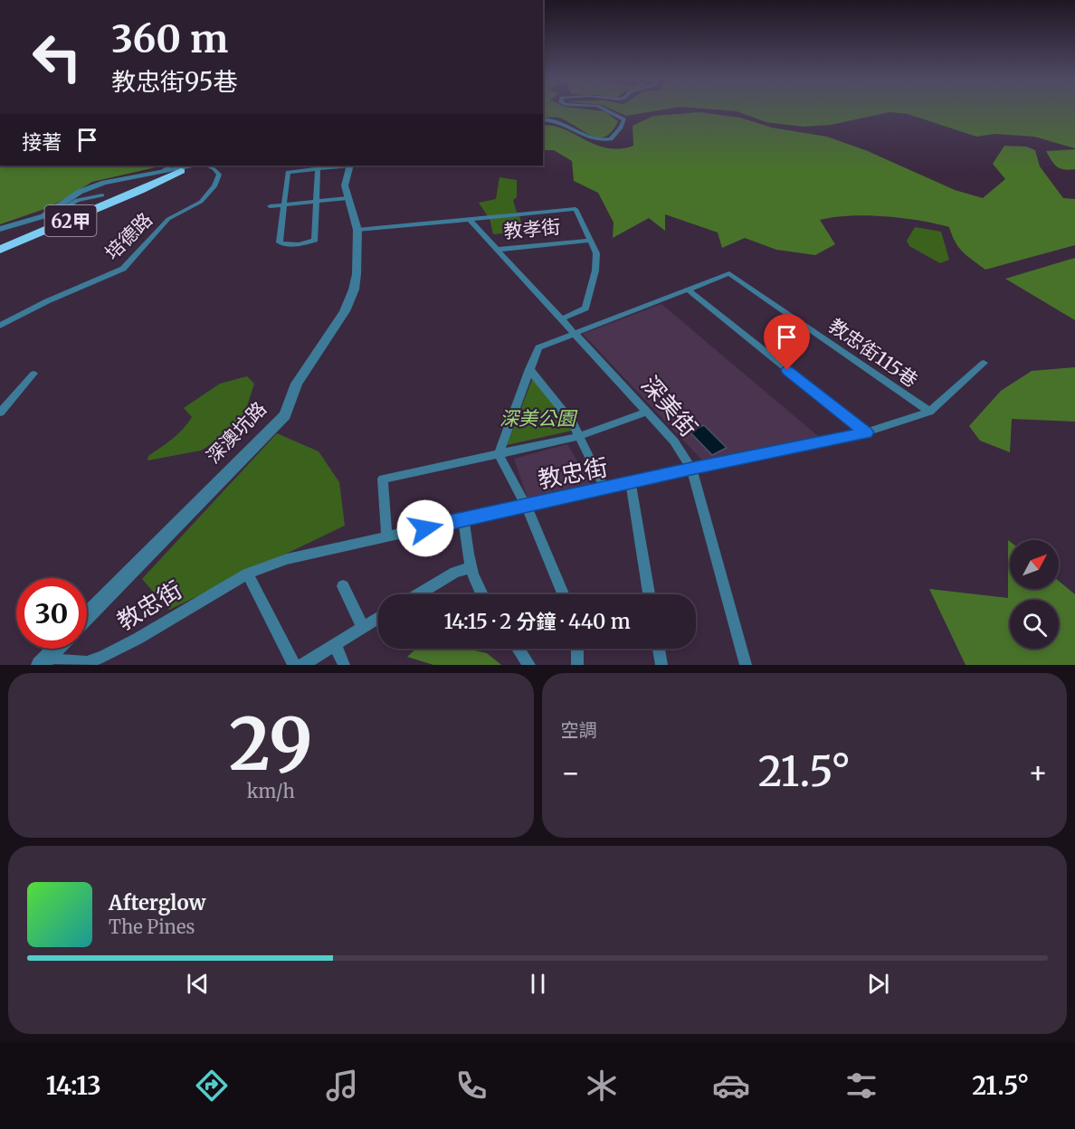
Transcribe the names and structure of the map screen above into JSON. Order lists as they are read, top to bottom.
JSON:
{
  "streets": {
    "highway": ["62甲"],
    "street": [
      "教孝街",
      "培德路",
      "教忠街115巷",
      "深美街",
      "深澳坑路",
      "教忠街"
    ]
  },
  "crossings": [
    ["教孝街", "深美街"],
    ["教忠街115巷", "教忠街"],
    ["深美街", "教忠街"]
  ],
  "parks": ["深美公園"],
  "north": "top right",
  "page": {
    "turn": ["360 m", "教忠街95巷"],
    "then": "接著",
    "limit": "30",
    "trip": "14:15 · 2 分鐘 · 440 m",
    "tile": [
      ["29", "km/h"],
      "空調"
    ],
    "heat": ["−", "21.5°", "+"],
    "song": ["Afterglow", "The Pines"],
    "tabs": ["14:13", "21.5°"]
  }
}
